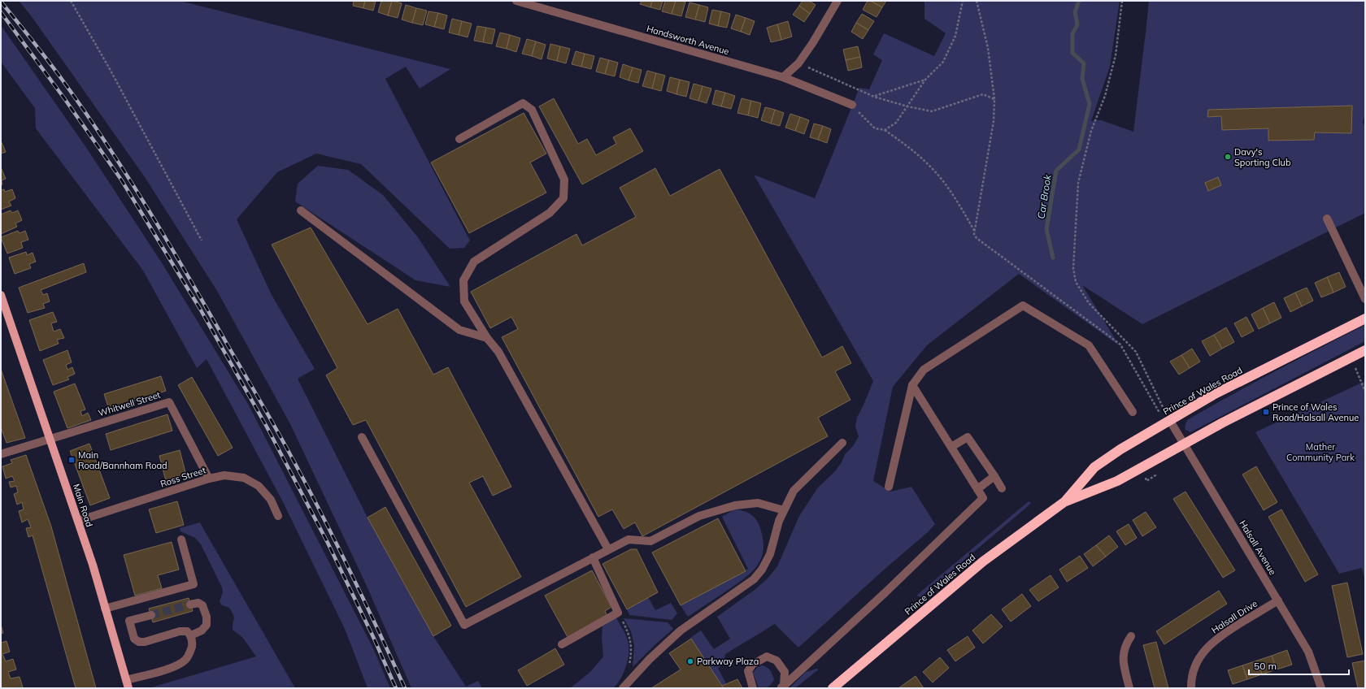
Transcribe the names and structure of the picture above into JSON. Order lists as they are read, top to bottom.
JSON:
{
  "streets": {
    "highway": ["Prince of Wales Road"],
    "main road": ["Main Road"],
    "street": [
      "Handsworth Avenue",
      "Whitwell Street",
      "Ross Street",
      "Halsall Avenue",
      "Halsall Drive"
    ]
  },
  "crossings": [
    ["Prince of Wales Road", "Halsall Avenue"],
    ["Whitwell Street", "Ross Street"],
    ["Whitwell Street", "Main Road"],
    ["Ross Street", "Main Road"],
    ["Halsall Avenue", "Halsall Drive"]
  ],
  "water": ["Car Brook"],
  "parks": ["Mather Community Park"],
  "places": {
    "other": ["Davy's Sporting Club", "Parkway Plaza"],
    "transit": ["Prince of Wales Road/Halsall Avenue", "Main Road/Bannham Road"]
  },
  "scale_bar": "50 m"
}
